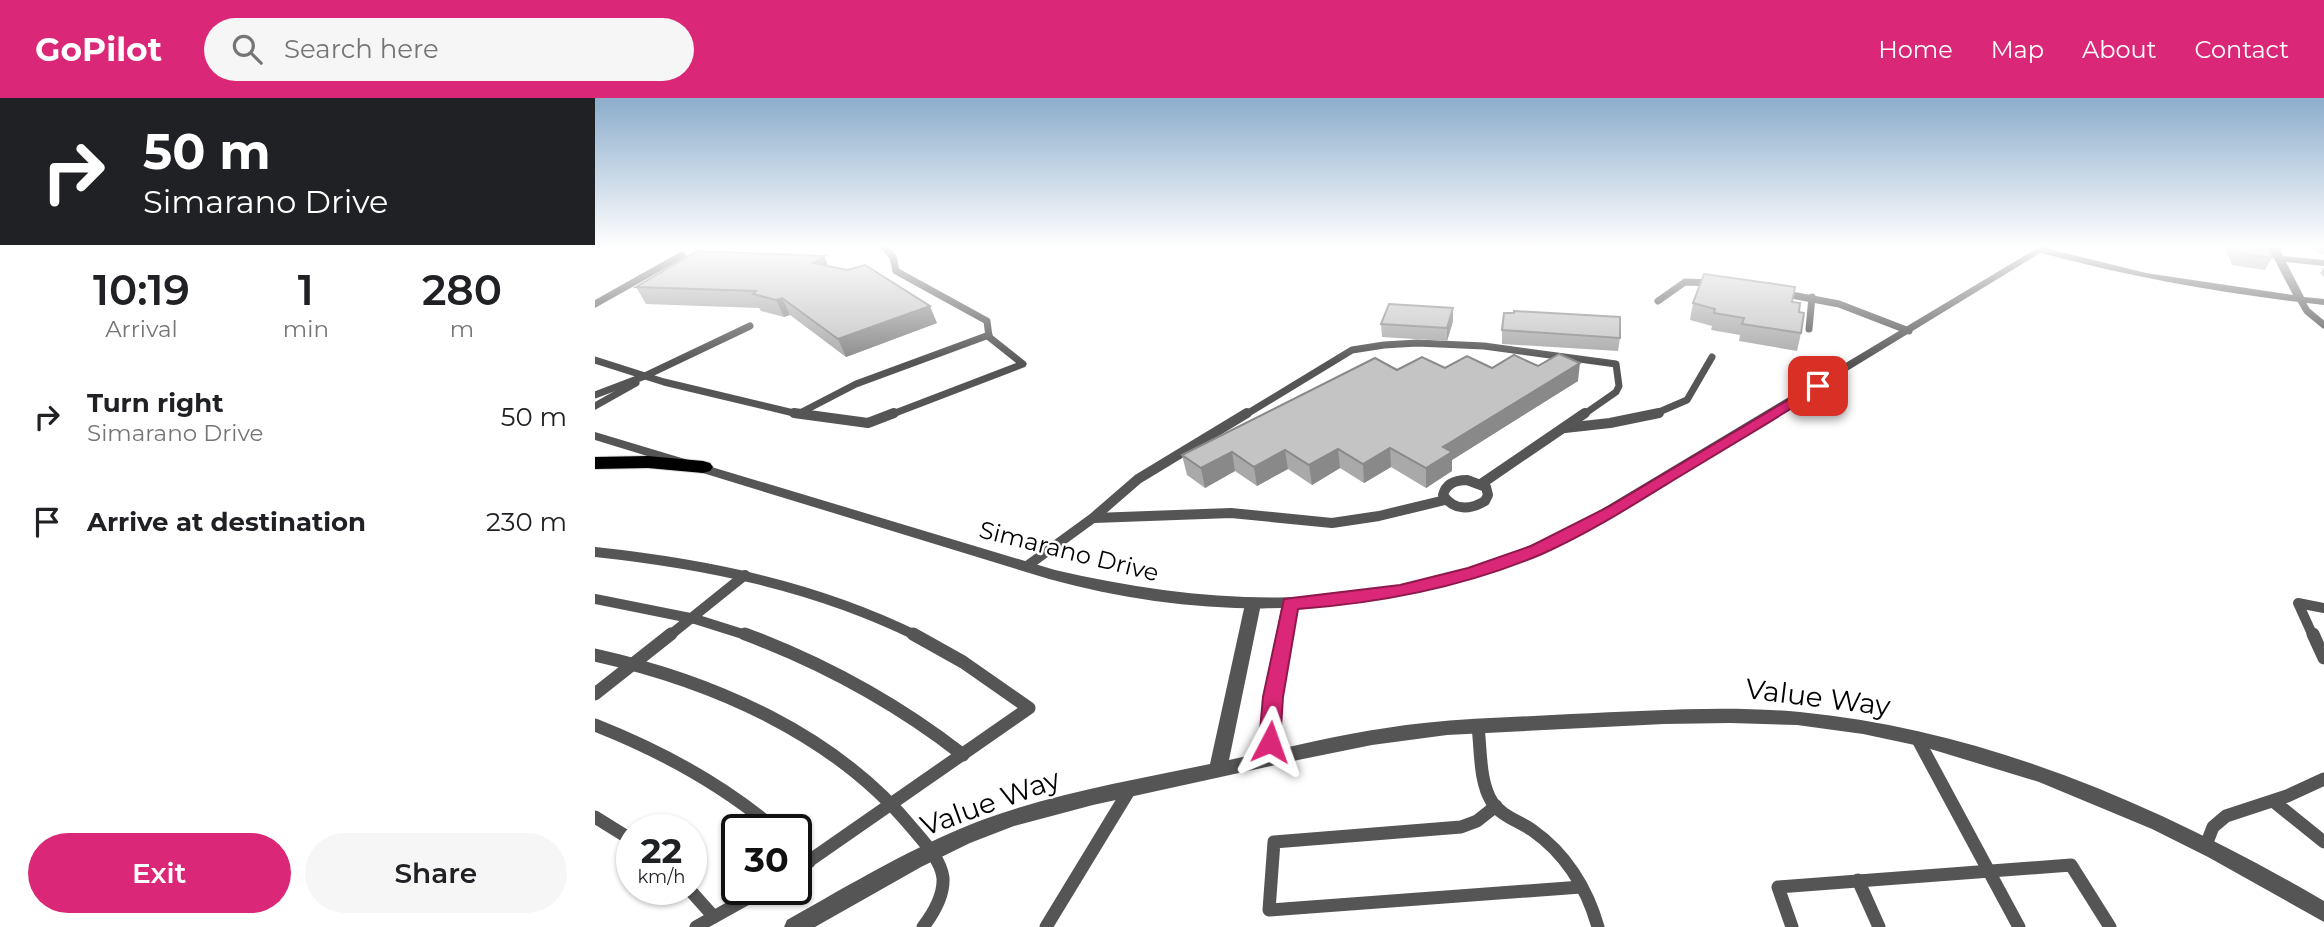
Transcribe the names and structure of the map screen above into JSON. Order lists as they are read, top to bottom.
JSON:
{
  "streets": {
    "street": ["Simarano Drive", "Value Way"]
  },
  "page": {
    "header": "GoPilot",
    "search": "Search here",
    "nav": [
      "Home",
      "Map",
      "About",
      "Contact"
    ],
    "turn": ["50 m", "Simarano Drive"],
    "eta": [
      "10:19",
      "Arrival",
      "1",
      "min",
      "280",
      "m"
    ],
    "list": [
      {
        "name": "Turn right",
        "note": "Simarano Drive",
        "value": "50 m"
      },
      {
        "name": "Arrive at destination",
        "value": "230 m"
      }
    ],
    "speed": "22 km/h",
    "limit": "30",
    "buttons": ["Exit", "Share"]
  }
}
